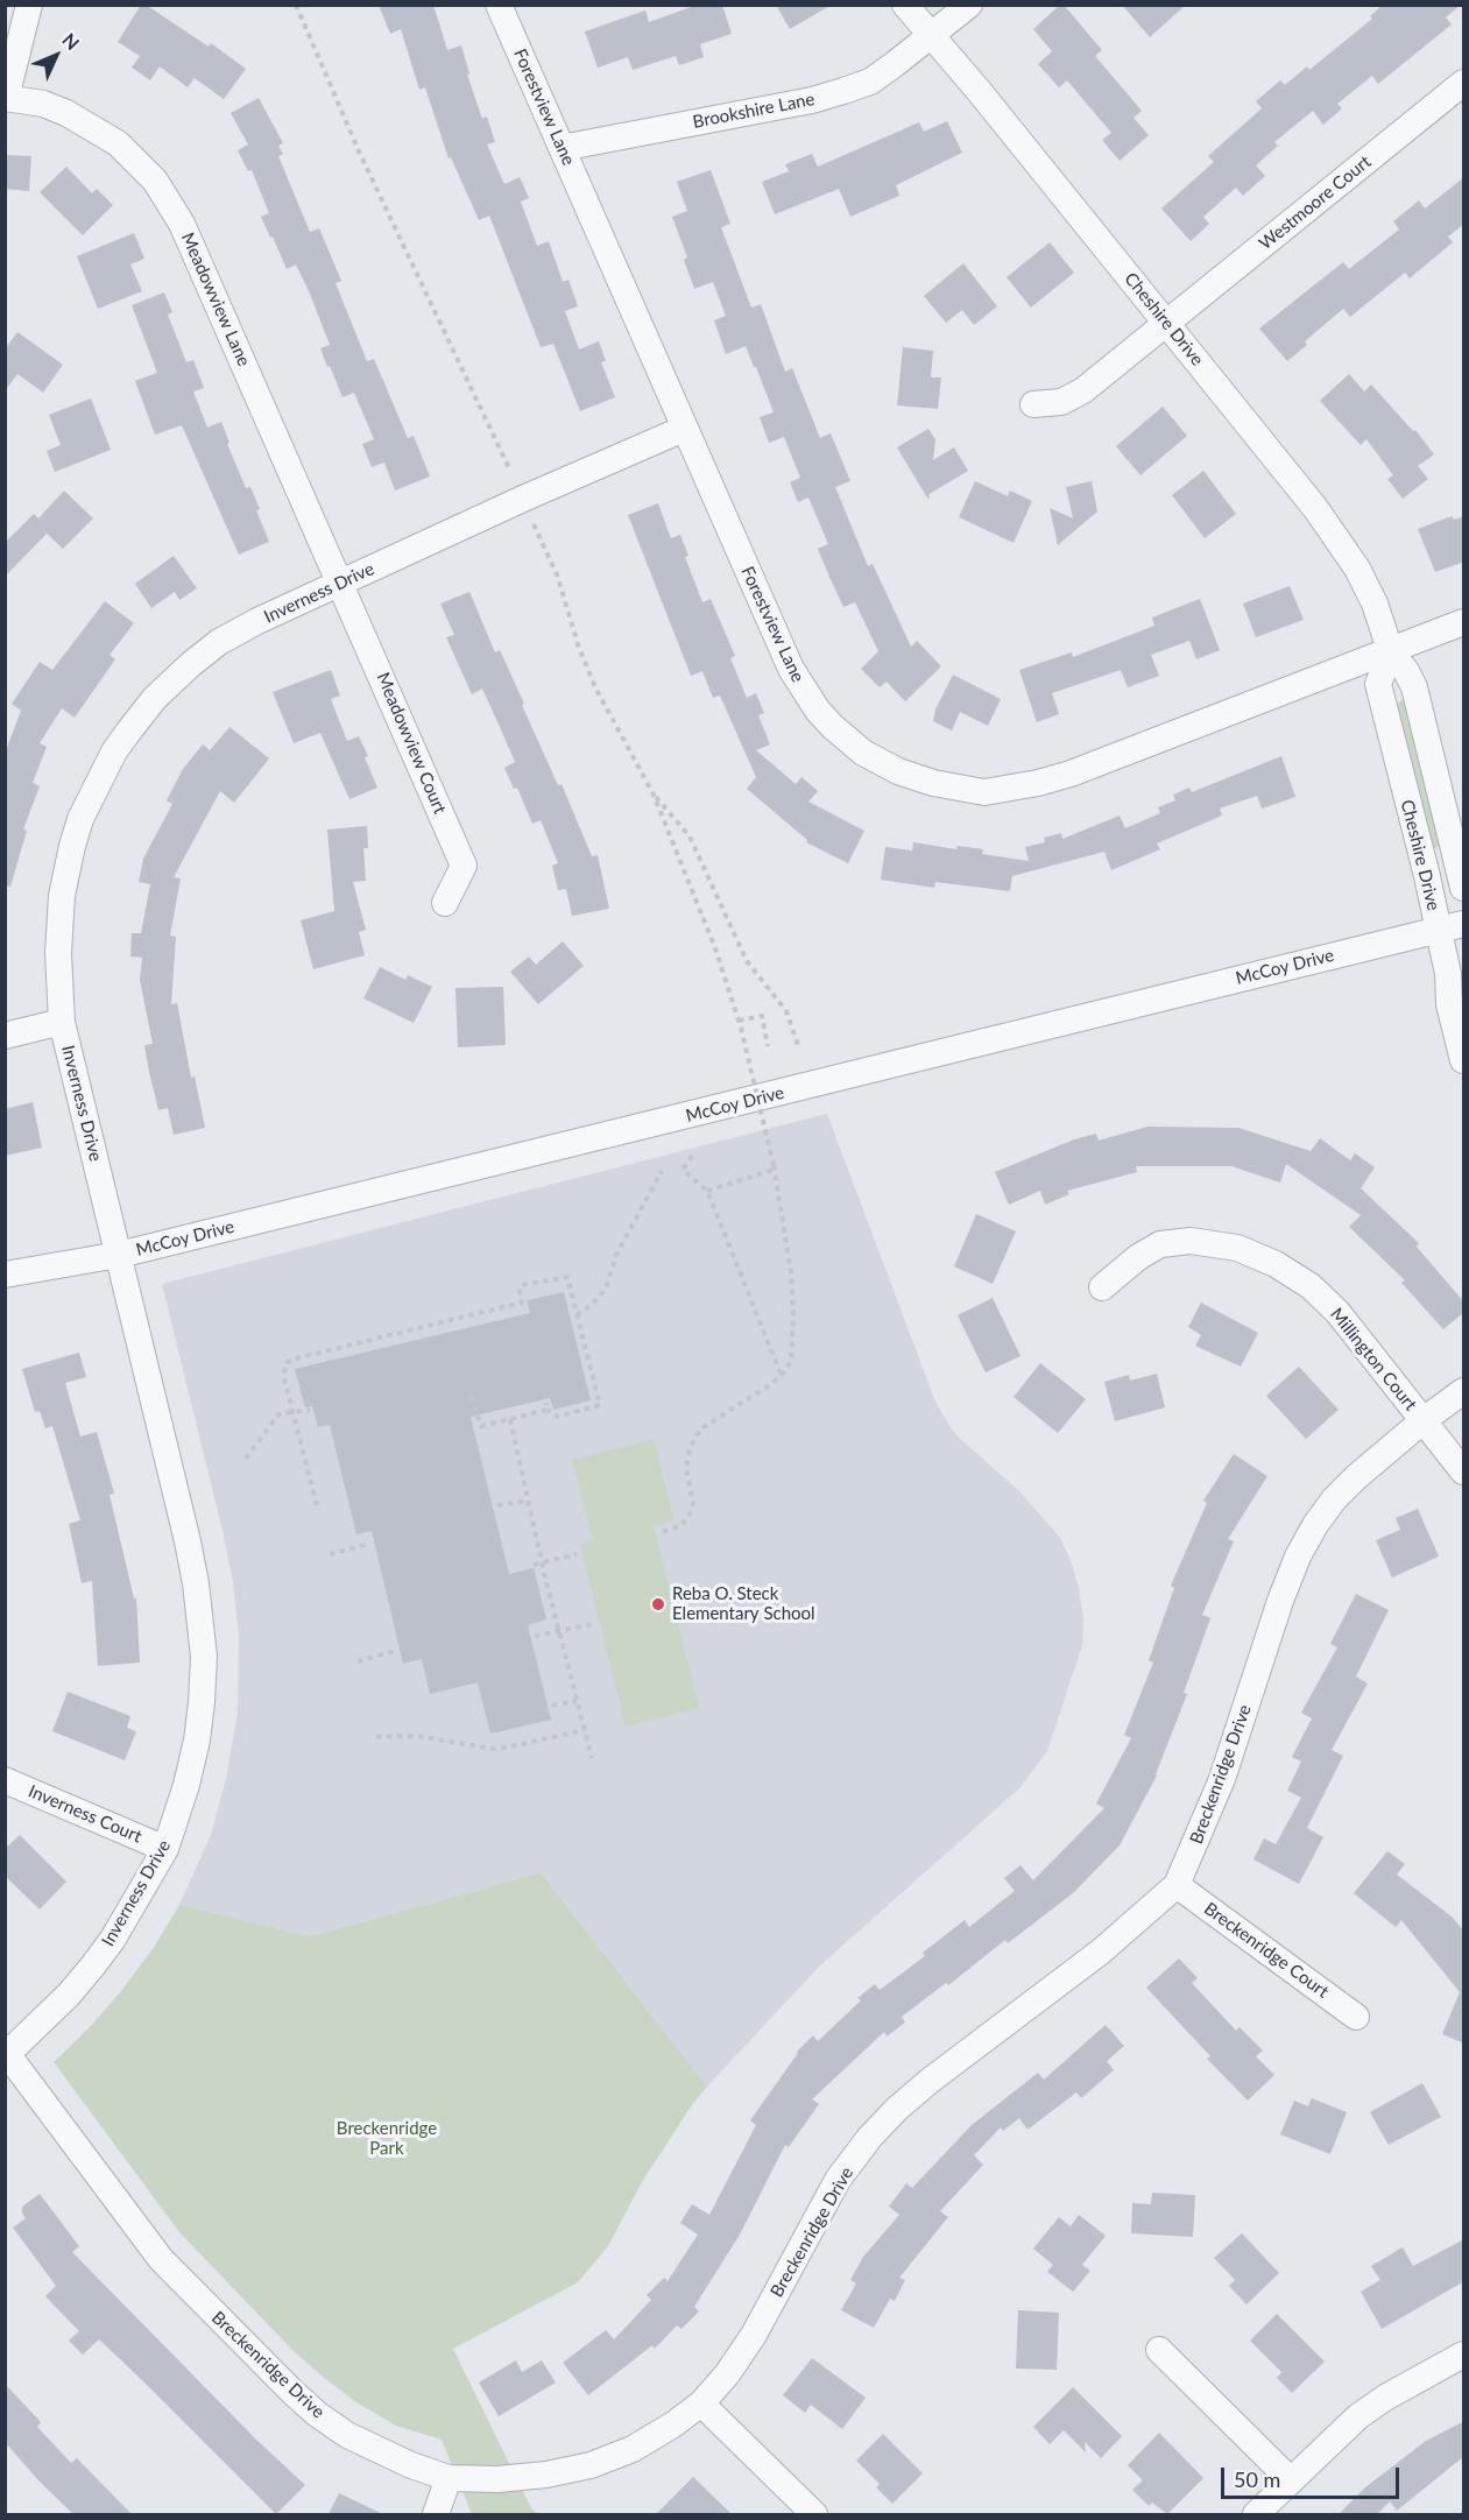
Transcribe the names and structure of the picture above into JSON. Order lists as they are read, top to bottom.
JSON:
{
  "streets": {
    "street": [
      "Forestview Lane",
      "Brookshire Lane",
      "Westmoore Court",
      "Meadowview Lane",
      "Cheshire Drive",
      "Inverness Drive",
      "Meadowview Court",
      "McCoy Drive",
      "Millington Court",
      "Breckenridge Drive",
      "Inverness Court",
      "Breckenridge Court"
    ]
  },
  "crossings": [
    ["Forestview Lane", "Brookshire Lane"],
    ["Forestview Lane", "Cheshire Drive"],
    ["Forestview Lane", "Inverness Drive"],
    ["Brookshire Lane", "Cheshire Drive"],
    ["Westmoore Court", "Cheshire Drive"],
    ["Meadowview Lane", "Inverness Drive"],
    ["Meadowview Lane", "Meadowview Court"],
    ["Cheshire Drive", "McCoy Drive"],
    ["Inverness Drive", "Meadowview Court"],
    ["Inverness Drive", "McCoy Drive"],
    ["Inverness Drive", "Breckenridge Drive"],
    ["Inverness Drive", "Inverness Court"],
    ["Millington Court", "Breckenridge Drive"],
    ["Breckenridge Drive", "Breckenridge Court"]
  ],
  "parks": ["Breckenridge Park"],
  "places": ["Reba O. Steck Elementary School"],
  "scale_bar": "50 m",
  "north": "top right"
}
